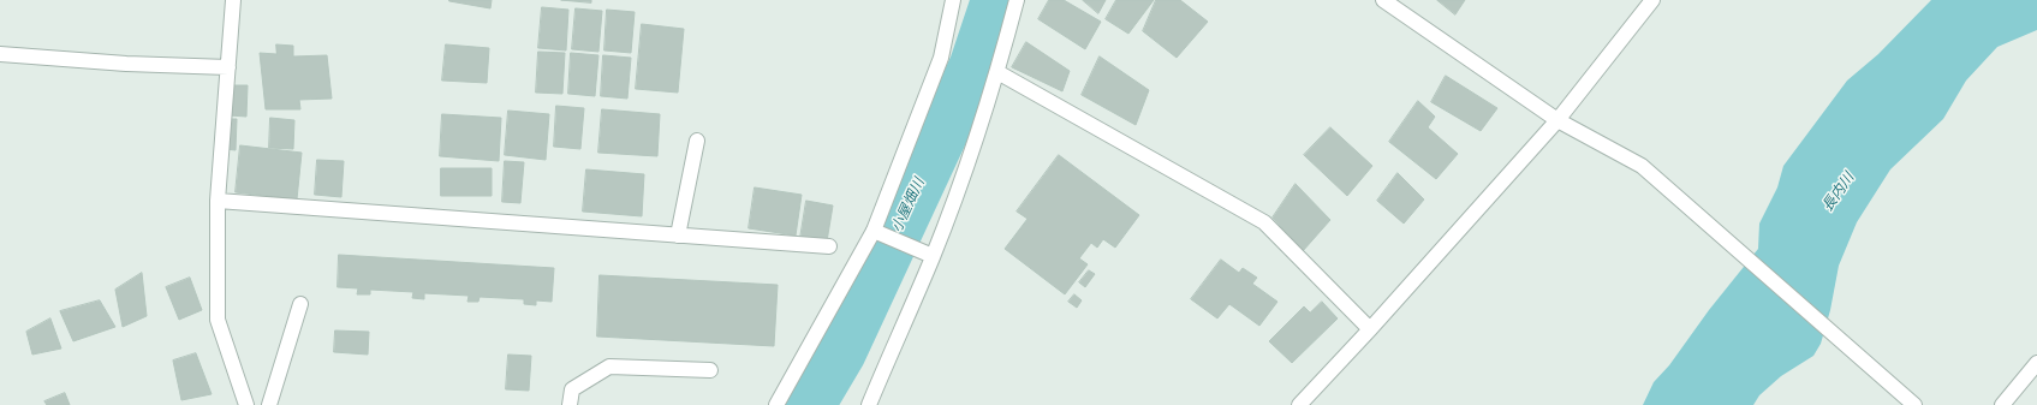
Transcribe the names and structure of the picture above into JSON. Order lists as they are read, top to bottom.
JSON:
{
  "water": ["長内川", "小屋畑川"]
}
